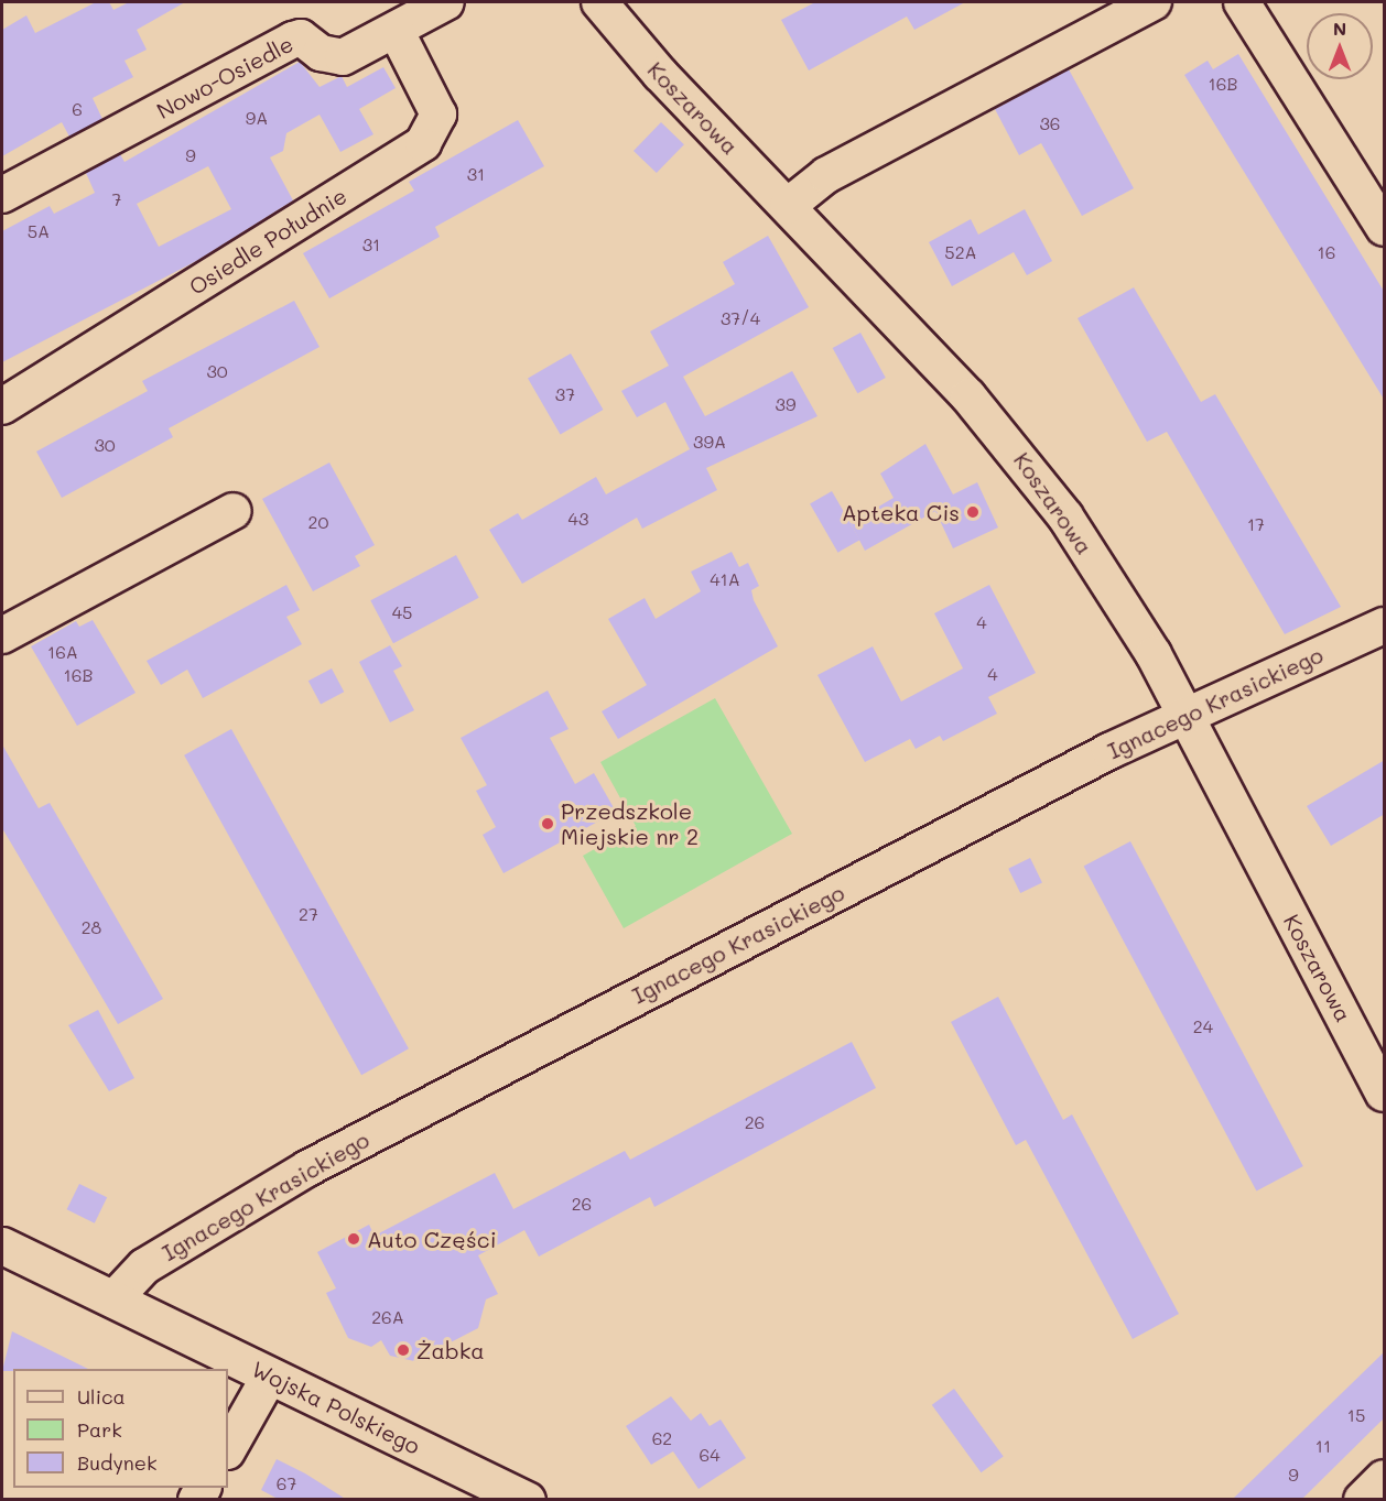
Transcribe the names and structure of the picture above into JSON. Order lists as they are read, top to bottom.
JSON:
{
  "streets": {
    "main road": ["Wojska Polskiego"],
    "street": [
      "Nowo-Osiedle",
      "Koszarowa",
      "Osiedle Południe",
      "Ignacego Krasickiego"
    ]
  },
  "crossings": [
    ["Nowo-Osiedle", "Osiedle Południe"],
    ["Koszarowa", "Ignacego Krasickiego"],
    ["Ignacego Krasickiego", "Wojska Polskiego"]
  ],
  "places": [
    "Apteka Cis",
    "Przedszkole Miejskie nr 2",
    "Auto Części",
    "Żabka"
  ],
  "house_numbers": [
    "16B",
    "6",
    "9A",
    "36",
    "9",
    "31",
    "7",
    "5A",
    "31",
    "52A",
    "16",
    "37/4",
    "30",
    "37",
    "39",
    "39A",
    "30",
    "43",
    "20",
    "17",
    "41A",
    "45",
    "4",
    "16A",
    "4",
    "16B",
    "27",
    "28",
    "24",
    "26",
    "26",
    "26A",
    "15",
    "62",
    "11",
    "64",
    "9",
    "67"
  ],
  "legend": ["Ulica", "Park", "Budynek"],
  "north": "top"
}
